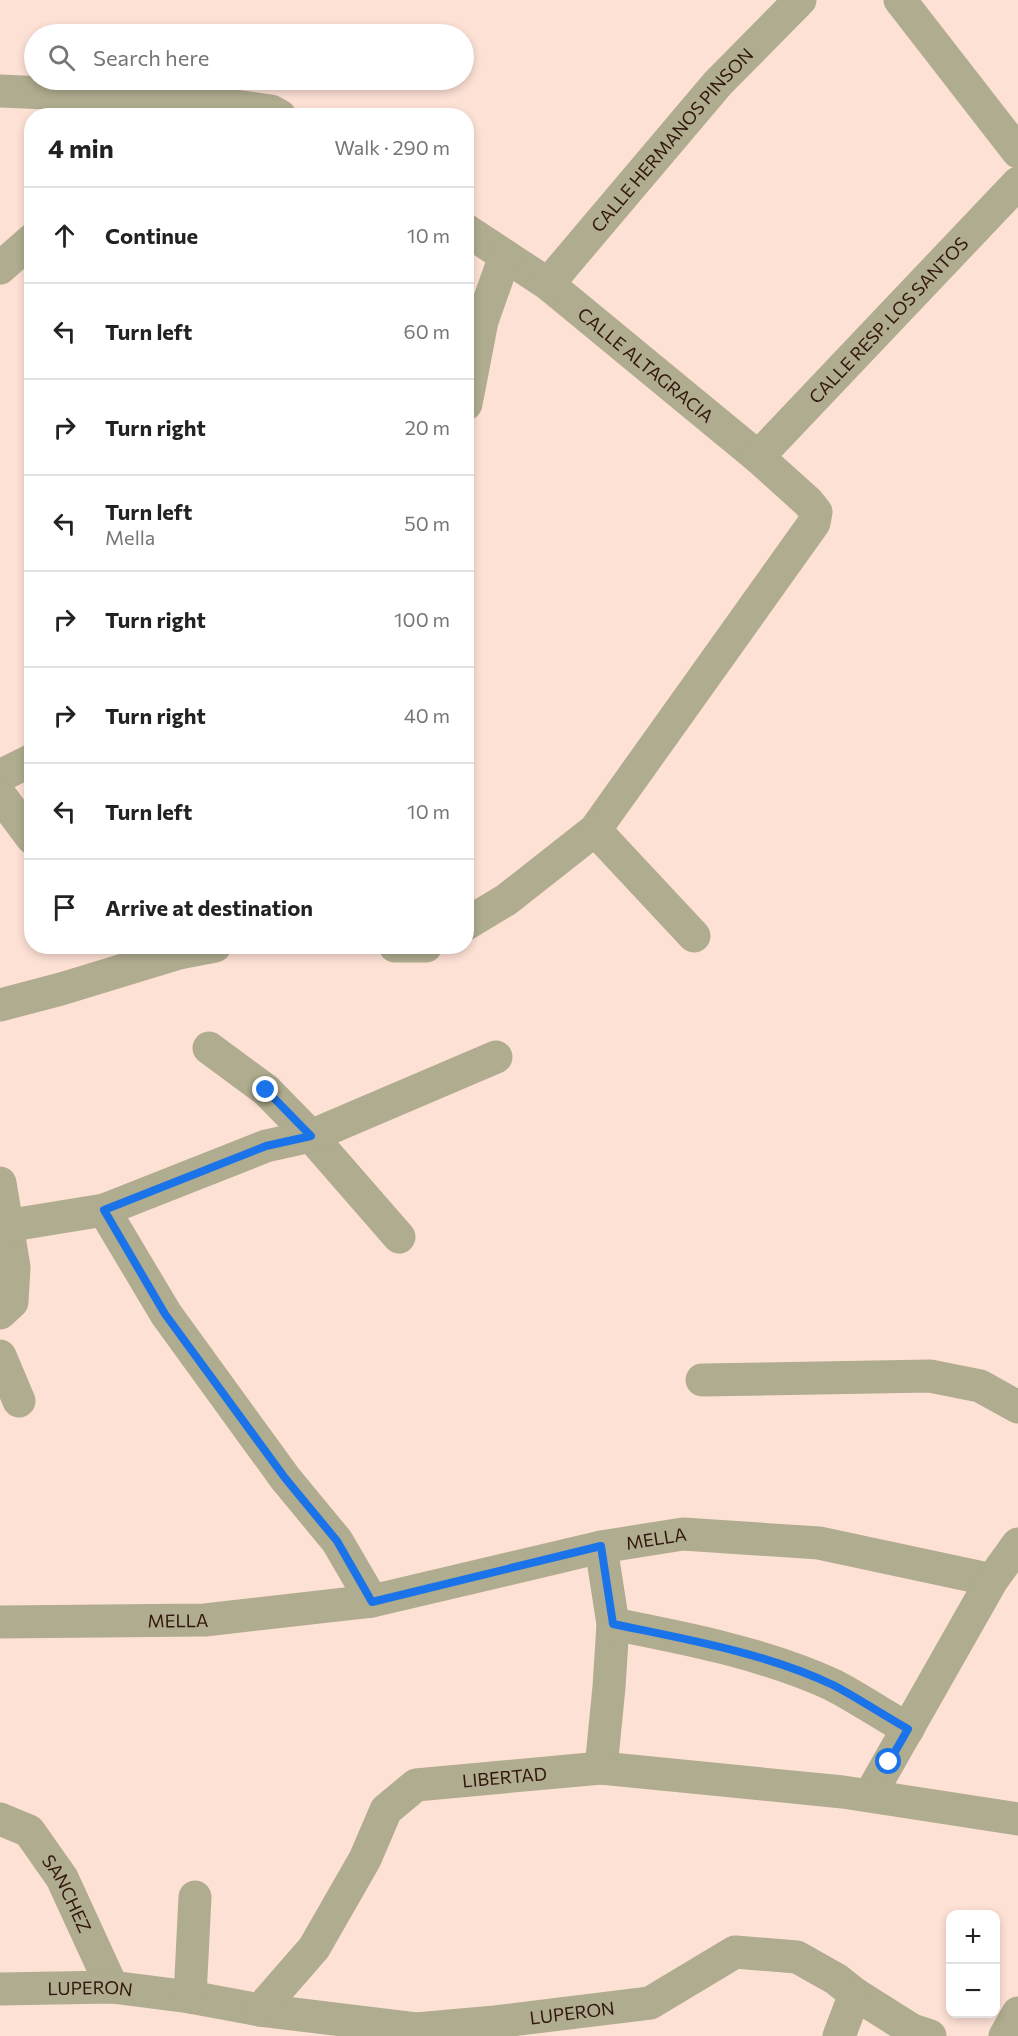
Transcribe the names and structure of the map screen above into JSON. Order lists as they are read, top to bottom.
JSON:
{
  "streets": {
    "street": [
      "CALLE HERMANOS PINSON",
      "CALLE RESP. LOS SANTOS",
      "CALLE ALTAGRACIA",
      "MELLA",
      "LIBERTAD",
      "SANCHEZ",
      "LUPERON"
    ]
  },
  "crossings": [
    ["CALLE HERMANOS PINSON", "CALLE ALTAGRACIA"],
    ["CALLE RESP. LOS SANTOS", "CALLE ALTAGRACIA"],
    ["LIBERTAD", "LUPERON"],
    ["SANCHEZ", "LUPERON"]
  ],
  "page": {
    "search": "Search here",
    "heading": ["4 min", "Walk · 290 m"],
    "list": [
      ["Continue", "10 m"],
      ["Turn left", "60 m"],
      ["Turn right", "20 m"],
      ["Turn left", "Mella", "50 m"],
      ["Turn right", "100 m"],
      ["Turn right", "40 m"],
      ["Turn left", "10 m"],
      "Arrive at destination"
    ],
    "map_buttons": ["+", "−"]
  }
}
